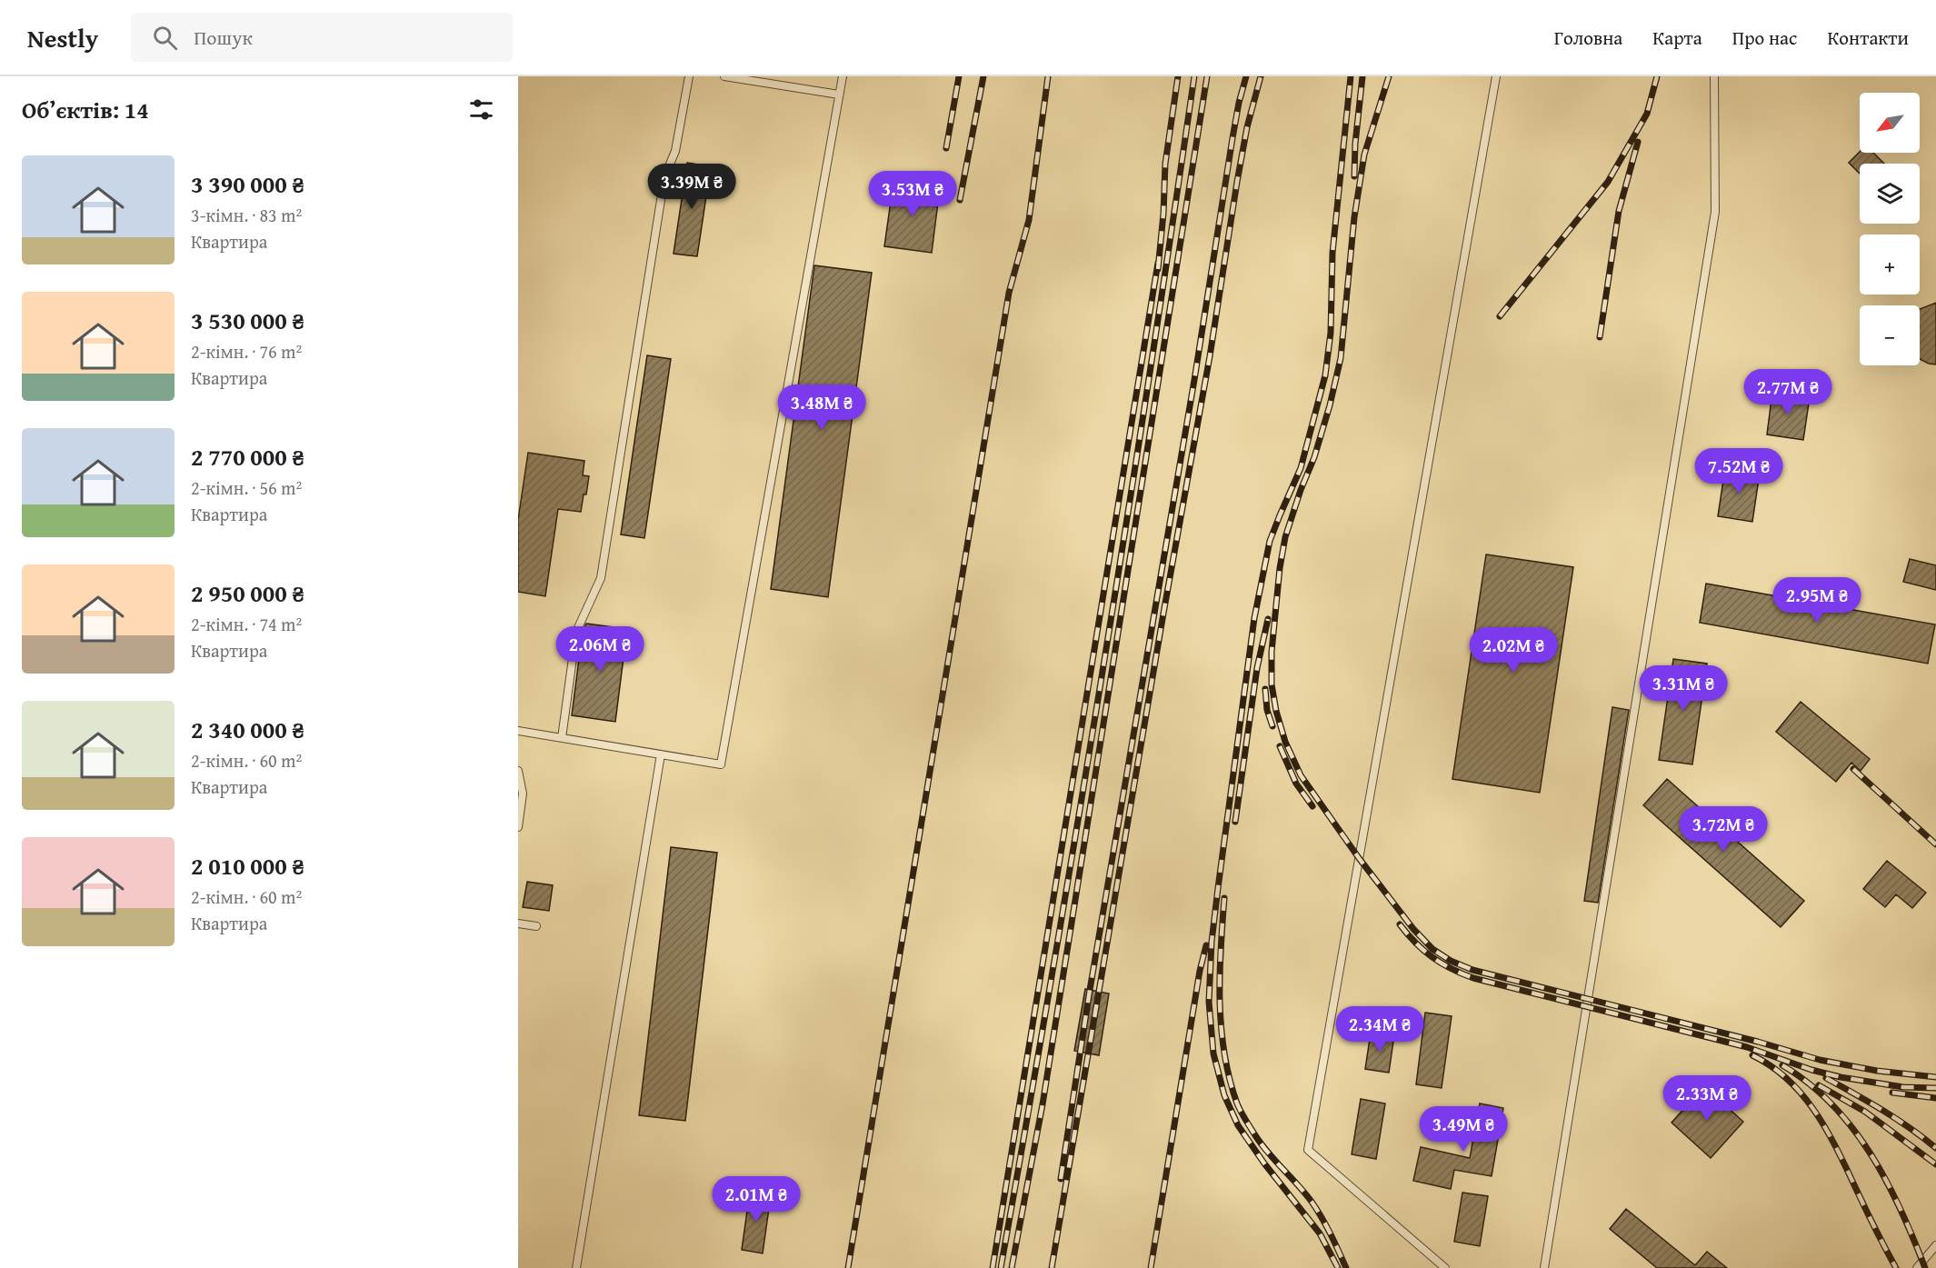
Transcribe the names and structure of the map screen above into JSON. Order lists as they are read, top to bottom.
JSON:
{
  "north": "bottom left",
  "page": {
    "header": "Nestly",
    "search": "Пошук",
    "nav": [
      "Головна",
      "Карта",
      "Про нас",
      "Контакти"
    ],
    "heading": "Об’єктів: 14",
    "map_buttons": ["+", "−"],
    "list": [
      {
        "name": "3 390 000 ₴",
        "note": "3-кімн. · 83 m² · Квартира"
      },
      {
        "name": "3 530 000 ₴",
        "note": "2-кімн. · 76 m² · Квартира"
      },
      {
        "name": "2 770 000 ₴",
        "note": "2-кімн. · 56 m² · Квартира"
      },
      {
        "name": "2 950 000 ₴",
        "note": "2-кімн. · 74 m² · Квартира"
      },
      {
        "name": "2 340 000 ₴",
        "note": "2-кімн. · 60 m² · Квартира"
      },
      {
        "name": "2 010 000 ₴",
        "note": "2-кімн. · 60 m² · Квартира"
      }
    ],
    "price": [
      "3.39M ₴",
      "3.53M ₴",
      "2.77M ₴",
      "3.48M ₴",
      "7.52M ₴",
      "2.95M ₴",
      "2.06M ₴",
      "2.02M ₴",
      "3.31M ₴",
      "3.72M ₴",
      "2.34M ₴",
      "2.33M ₴",
      "3.49M ₴",
      "2.01M ₴"
    ]
  }
}
